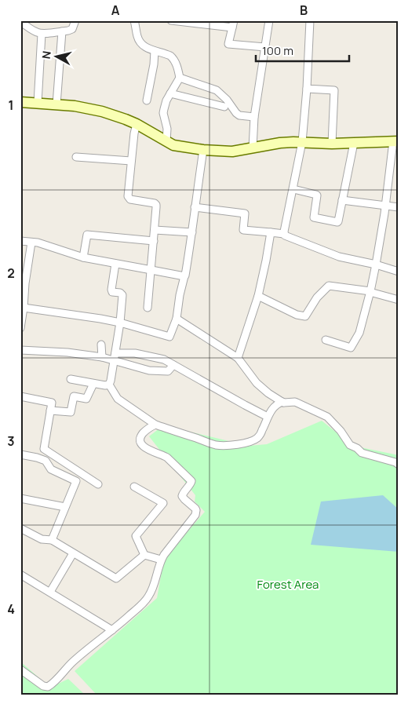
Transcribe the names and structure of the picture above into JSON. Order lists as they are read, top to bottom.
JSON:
{
  "parks": ["Forest Area"],
  "scale_bar": "100 m",
  "north": "left",
  "grid": {
    "columns": ["A", "B"],
    "rows": [
      "1",
      "2",
      "3",
      "4"
    ]
  }
}
